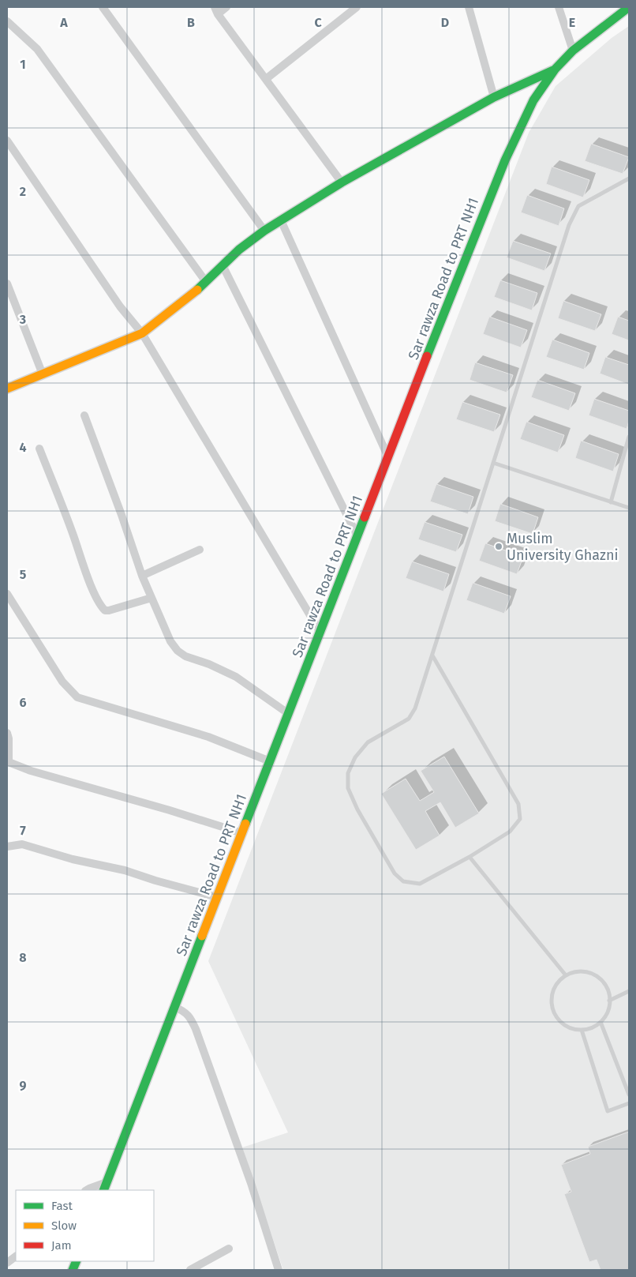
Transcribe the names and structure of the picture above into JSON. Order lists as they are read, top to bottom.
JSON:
{
  "streets": {
    "main road": ["Sar rawza Road to PRT NH1"]
  },
  "places": ["Muslim University Ghazni"],
  "legend": ["Fast", "Slow", "Jam"],
  "grid": {
    "columns": [
      "A",
      "B",
      "C",
      "D",
      "E"
    ],
    "rows": [
      "1",
      "2",
      "3",
      "4",
      "5",
      "6",
      "7",
      "8",
      "9"
    ]
  }
}
